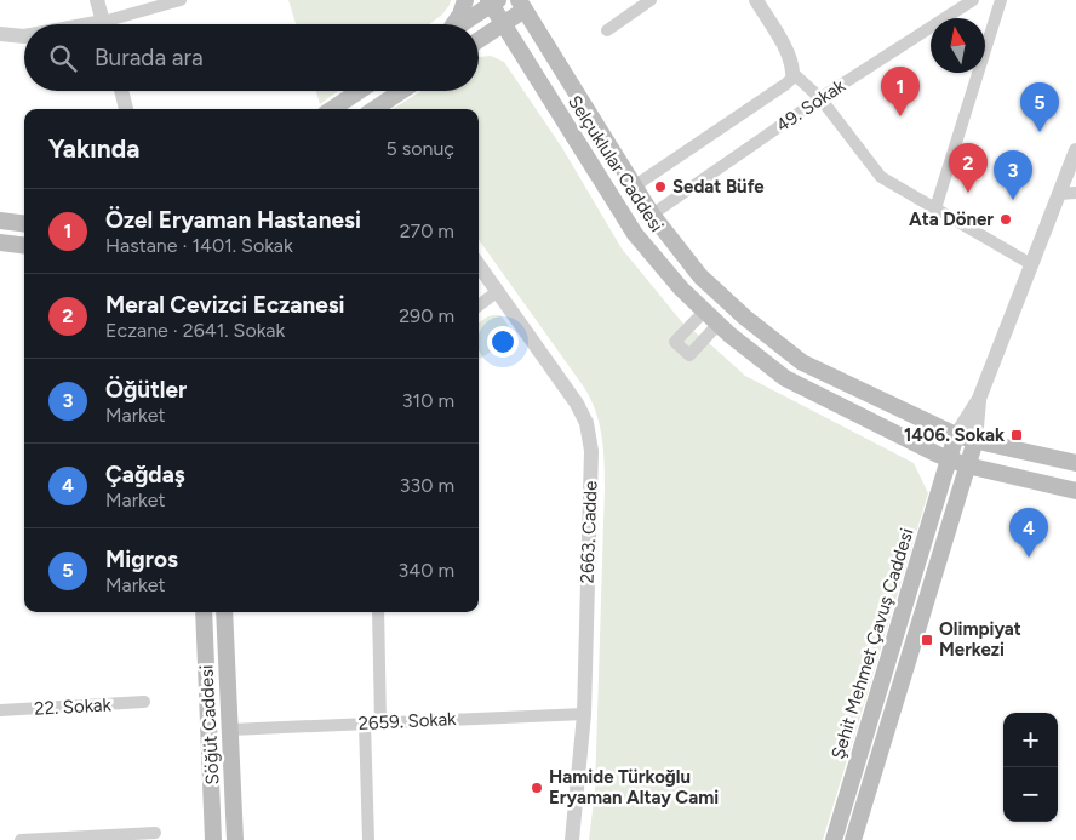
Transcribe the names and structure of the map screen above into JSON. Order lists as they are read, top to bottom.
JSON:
{
  "streets": {
    "main road": ["Selçuklular Caddesi", "Şehit Mehmet Çavuş Caddesi", "Söğüt Caddesi"],
    "street": [
      "49. Sokak",
      "2663. Cadde",
      "22. Sokak",
      "2659. Sokak"
    ]
  },
  "crossings": [
    ["49. Sokak", "Selçuklular Caddesi"],
    ["Selçuklular Caddesi", "Şehit Mehmet Çavuş Caddesi"],
    ["2663. Cadde", "2659. Sokak"],
    ["2659. Sokak", "Söğüt Caddesi"]
  ],
  "places": {
    "other": ["Sedat Büfe", "Ata Döner", "Hamide Türkoğlu Eryaman Altay Cami"],
    "transit": ["1406. Sokak", "Olimpiyat Merkezi"]
  },
  "north": "top",
  "page": {
    "search": "Burada ara",
    "pins": [
      "1",
      "5",
      "2",
      "3",
      "4"
    ],
    "heading": ["Yakında", "5 sonuç"],
    "list": [
      {
        "mark": "1",
        "name": "Özel Eryaman Hastanesi",
        "note": "Hastane · 1401. Sokak",
        "value": "270 m"
      },
      {
        "mark": "2",
        "name": "Meral Cevizci Eczanesi",
        "note": "Eczane · 2641. Sokak",
        "value": "290 m"
      },
      {
        "mark": "3",
        "name": "Öğütler",
        "note": "Market",
        "value": "310 m"
      },
      {
        "mark": "4",
        "name": "Çağdaş",
        "note": "Market",
        "value": "330 m"
      },
      {
        "mark": "5",
        "name": "Migros",
        "note": "Market",
        "value": "340 m"
      }
    ],
    "map_buttons": ["+", "−"]
  }
}
